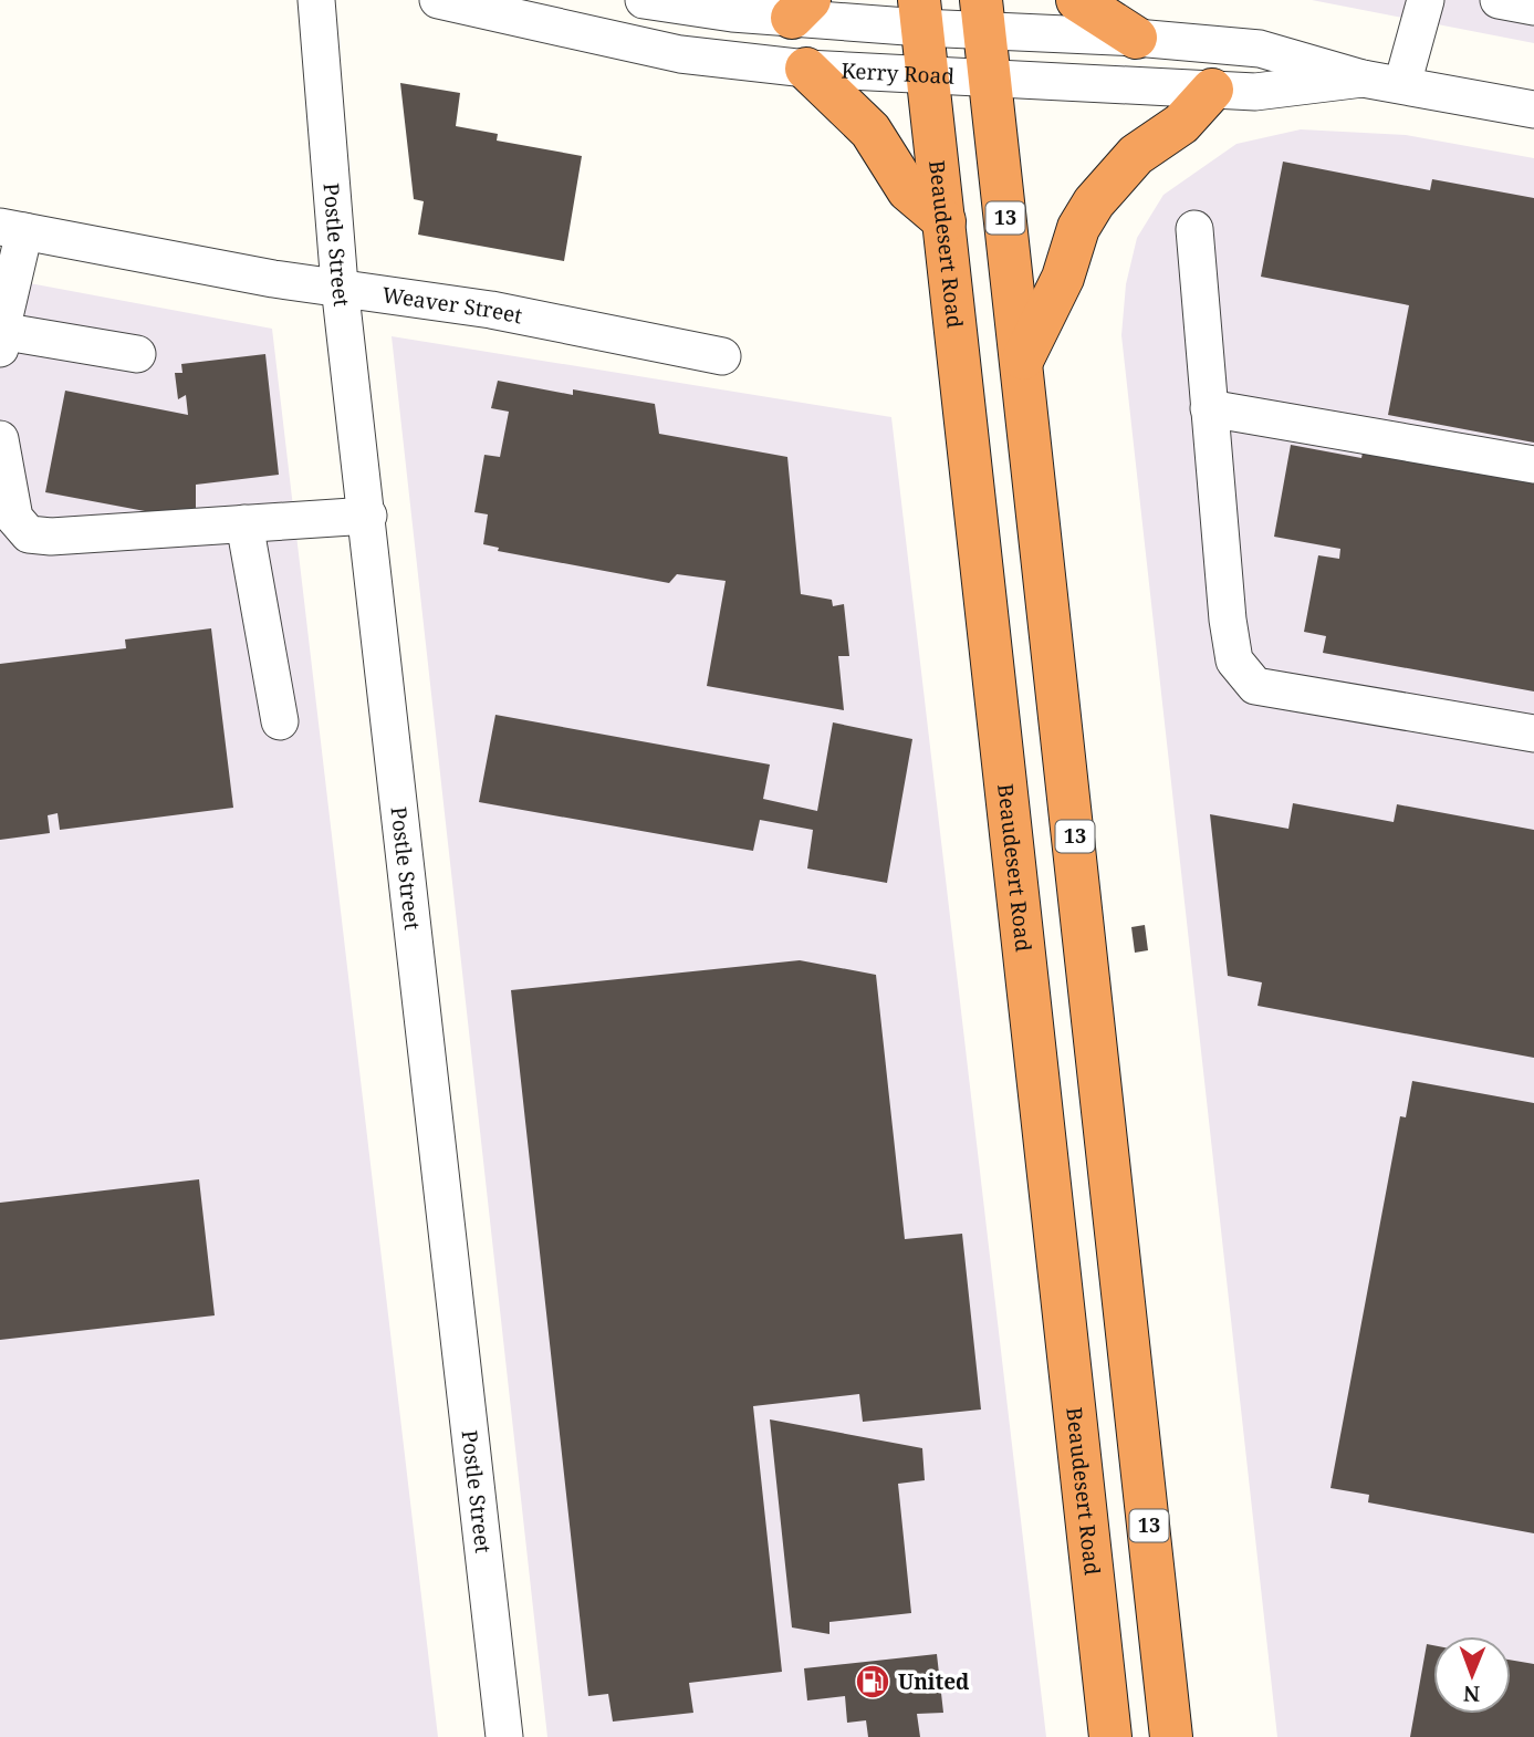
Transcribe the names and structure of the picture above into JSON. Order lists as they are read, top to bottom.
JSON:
{
  "streets": {
    "highway": ["13", "Beaudesert Road"],
    "street": ["Kerry Road", "Postle Street", "Weaver Street"]
  },
  "crossings": [
    ["Kerry Road", "13"],
    ["Kerry Road", "Beaudesert Road"],
    ["Postle Street", "Weaver Street"]
  ],
  "places": {
    "fuel station": ["United"]
  },
  "north": "bottom"
}
